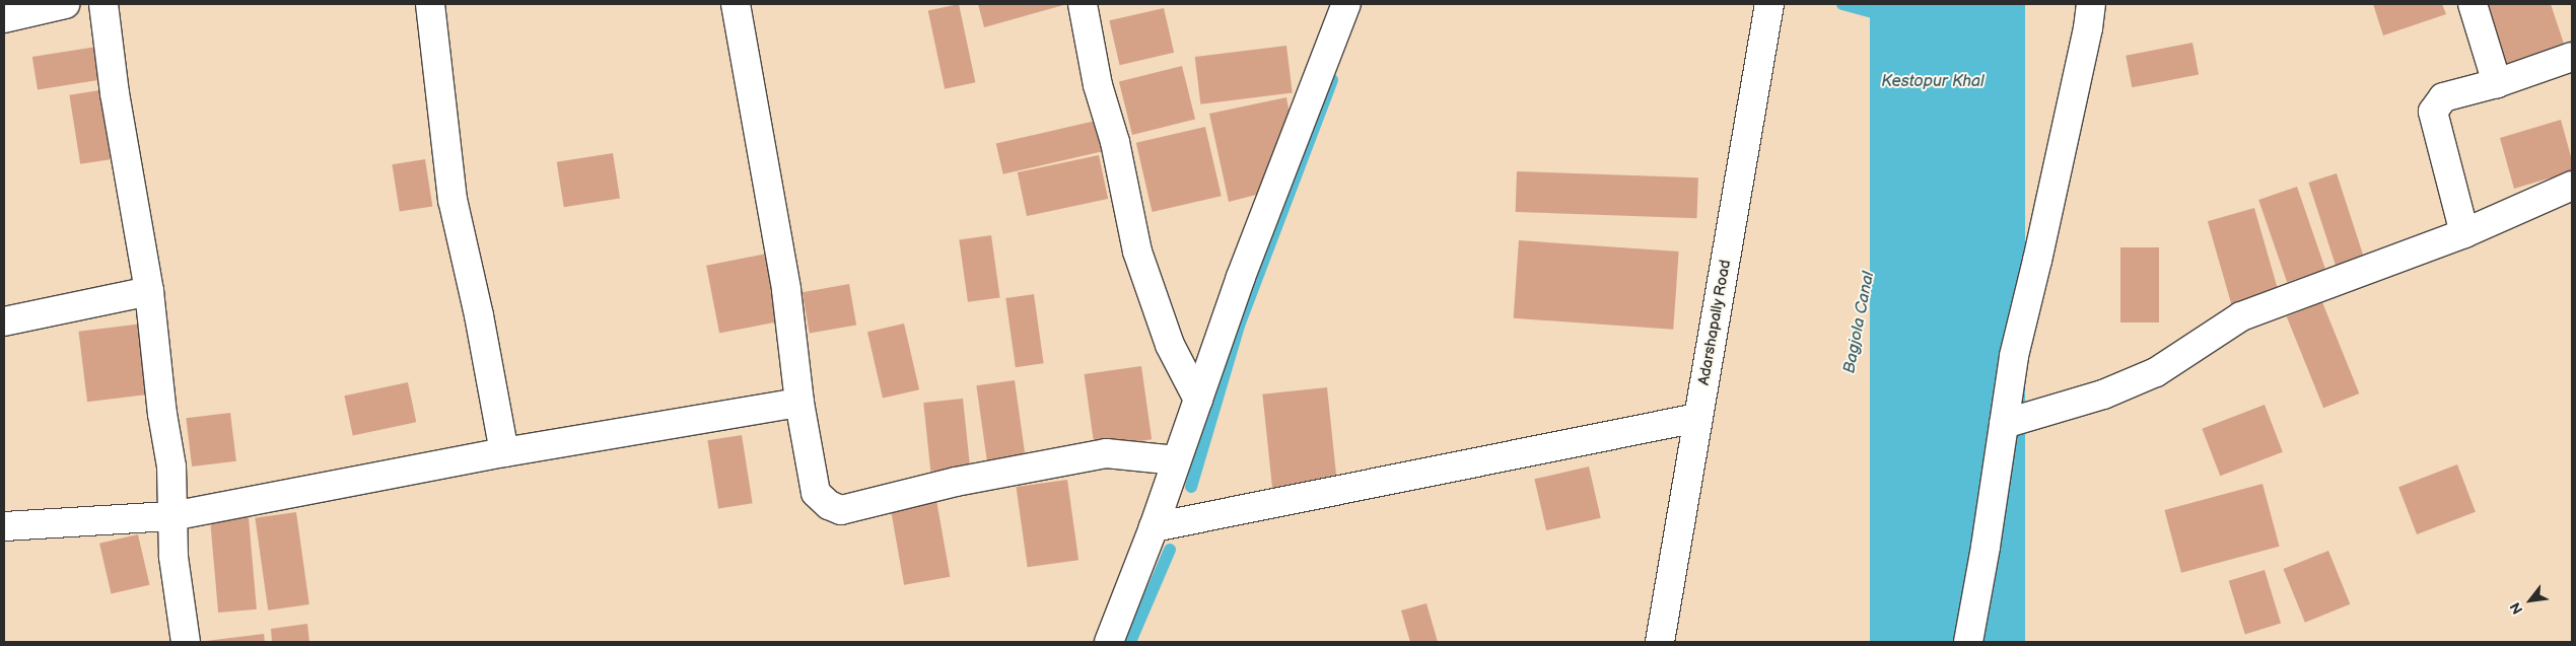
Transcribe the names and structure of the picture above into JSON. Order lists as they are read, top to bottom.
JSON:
{
  "streets": {
    "street": ["Adarshapally Road"]
  },
  "water": ["Kestopur Khal", "Bagjola Canal"],
  "north": "bottom left"
}
